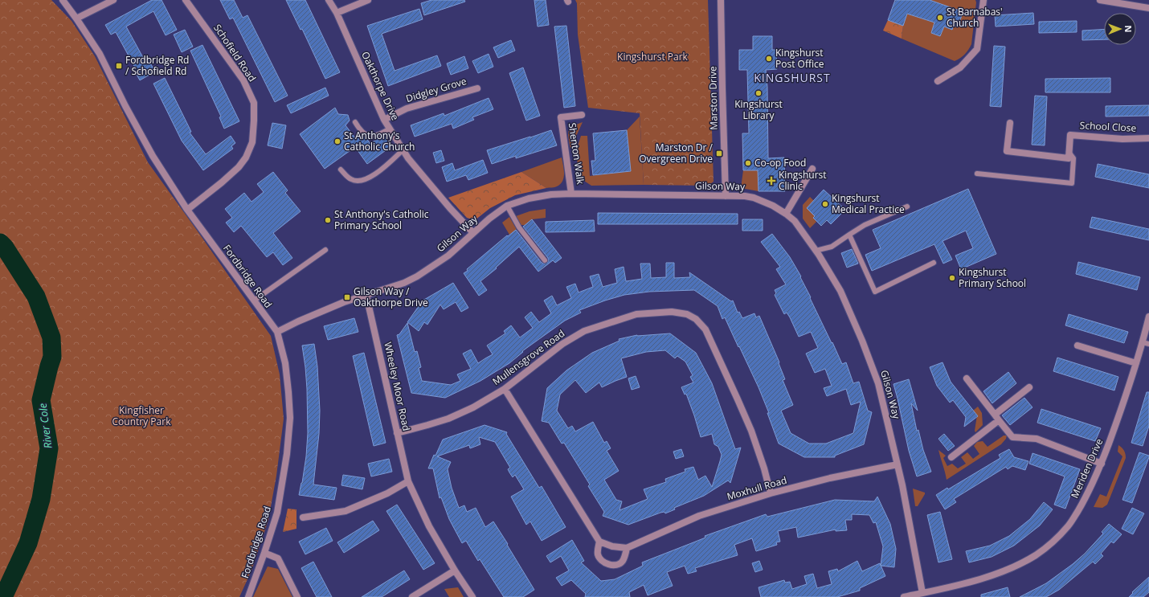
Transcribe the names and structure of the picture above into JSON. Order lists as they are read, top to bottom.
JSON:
{
  "streets": {
    "street": [
      "Schofield Road",
      "Oakthorpe Drive",
      "Didgley Grove",
      "Marston Drive",
      "School Close",
      "Shenton Walk",
      "Gilson Way",
      "Fordbridge Road",
      "Mullensgrove Road",
      "Wheeley Moor Road",
      "Meriden Drive",
      "Moxhull Road"
    ]
  },
  "crossings": [
    ["Schofield Road", "Fordbridge Road"],
    ["Oakthorpe Drive", "Didgley Grove"],
    ["Oakthorpe Drive", "Gilson Way"],
    ["Marston Drive", "Gilson Way"],
    ["Shenton Walk", "Gilson Way"],
    ["Gilson Way", "Fordbridge Road"],
    ["Gilson Way", "Wheeley Moor Road"],
    ["Gilson Way", "Meriden Drive"],
    ["Gilson Way", "Moxhull Road"],
    ["Mullensgrove Road", "Wheeley Moor Road"],
    ["Mullensgrove Road", "Moxhull Road"]
  ],
  "districts": ["KINGSHURST"],
  "water": ["River Cole"],
  "parks": ["Kingshurst Park", "Kingfisher Country Park"],
  "places": {
    "other": [
      "St Barnabas' Church",
      "Kingshurst Post Office",
      "Kingshurst Library",
      "St Anthony's Catholic Church",
      "Co-op Food",
      "Kingshurst Medical Practice",
      "St Anthony's Catholic Primary School",
      "Kingshurst Primary School"
    ],
    "transit": ["Fordbridge Rd / Schofield Rd", "Marston Dr / Overgreen Drive", "Gilson Way / Oakthorpe Drive"],
    "health": ["Kingshurst Clinic"]
  },
  "north": "right"
}
